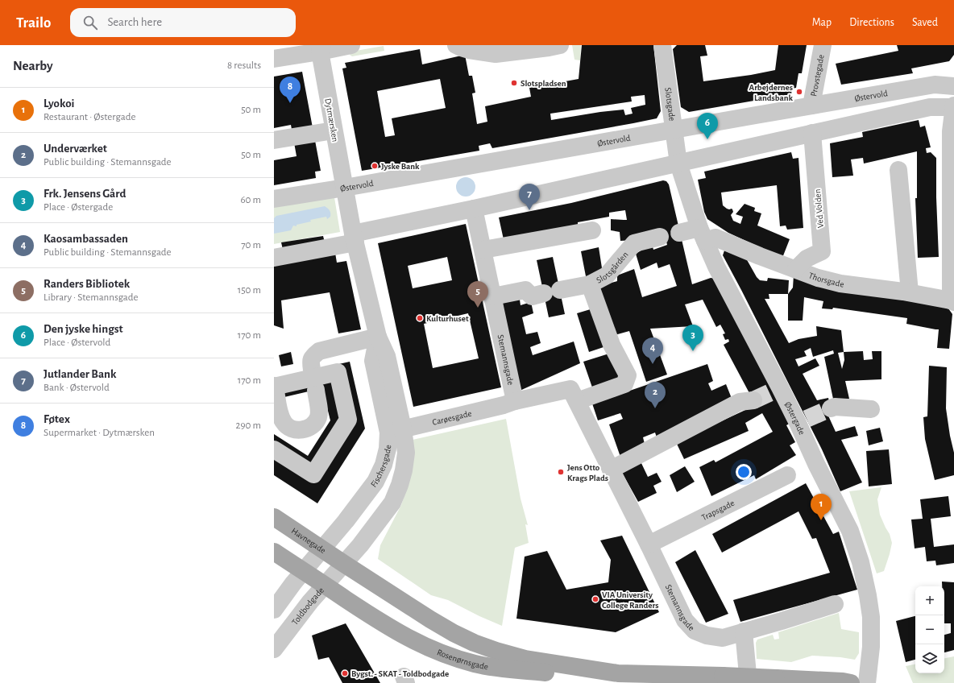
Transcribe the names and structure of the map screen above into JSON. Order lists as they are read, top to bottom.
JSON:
{
  "streets": {
    "main road": ["Havnegade", "Rosenørnsgade"],
    "street": [
      "Provstegade",
      "Østervold",
      "Slotsgade",
      "Dytmærsken",
      "Ved Volden",
      "Slotsgården",
      "Thorsgade",
      "Stemannsgade",
      "Carøesgade",
      "Østergade",
      "Fischersgade",
      "Trapsgade",
      "Toldbodgade"
    ]
  },
  "crossings": [
    ["Provstegade", "Østervold"],
    ["Østervold", "Slotsgade"],
    ["Østervold", "Dytmærsken"],
    ["Østervold", "Fischersgade"],
    ["Slotsgade", "Østergade"],
    ["Dytmærsken", "Fischersgade"],
    ["Ved Volden", "Thorsgade"],
    ["Slotsgården", "Stemannsgade"],
    ["Thorsgade", "Østergade"],
    ["Stemannsgade", "Carøesgade"],
    ["Stemannsgade", "Trapsgade"],
    ["Carøesgade", "Fischersgade"],
    ["Fischersgade", "Havnegade"],
    ["Fischersgade", "Toldbodgade"],
    ["Fischersgade", "Rosenørnsgade"],
    ["Havnegade", "Toldbodgade"],
    ["Havnegade", "Rosenørnsgade"],
    ["Toldbodgade", "Rosenørnsgade"]
  ],
  "places": [
    "Slotspladsen",
    "Arbejdernes Landsbank",
    "Jyske Bank",
    "Kulturhuset",
    "Jens Otto Krags Plads",
    "VIA University College Randers",
    "Bygst. - SKAT - Toldbodgade"
  ],
  "page": {
    "header": "Trailo",
    "search": "Search here",
    "nav": ["Map", "Directions", "Saved"],
    "heading": ["Nearby", "8 results"],
    "pins": [
      "8",
      "6",
      "7",
      "5",
      "3",
      "4",
      "2",
      "1"
    ],
    "list": [
      {
        "mark": "1",
        "name": "Lyokoi",
        "note": "Restaurant · Østergade",
        "value": "50 m"
      },
      {
        "mark": "2",
        "name": "Underværket",
        "note": "Public building · Stemannsgade",
        "value": "50 m"
      },
      {
        "mark": "3",
        "name": "Frk. Jensens Gård",
        "note": "Place · Østergade",
        "value": "60 m"
      },
      {
        "mark": "4",
        "name": "Kaosambassaden",
        "note": "Public building · Stemannsgade",
        "value": "70 m"
      },
      {
        "mark": "5",
        "name": "Randers Bibliotek",
        "note": "Library · Stemannsgade",
        "value": "150 m"
      },
      {
        "mark": "6",
        "name": "Den jyske hingst",
        "note": "Place · Østervold",
        "value": "170 m"
      },
      {
        "mark": "7",
        "name": "Jutlander Bank",
        "note": "Bank · Østervold",
        "value": "170 m"
      },
      {
        "mark": "8",
        "name": "Føtex",
        "note": "Supermarket · Dytmærsken",
        "value": "290 m"
      }
    ],
    "map_buttons": ["+", "−"]
  }
}
